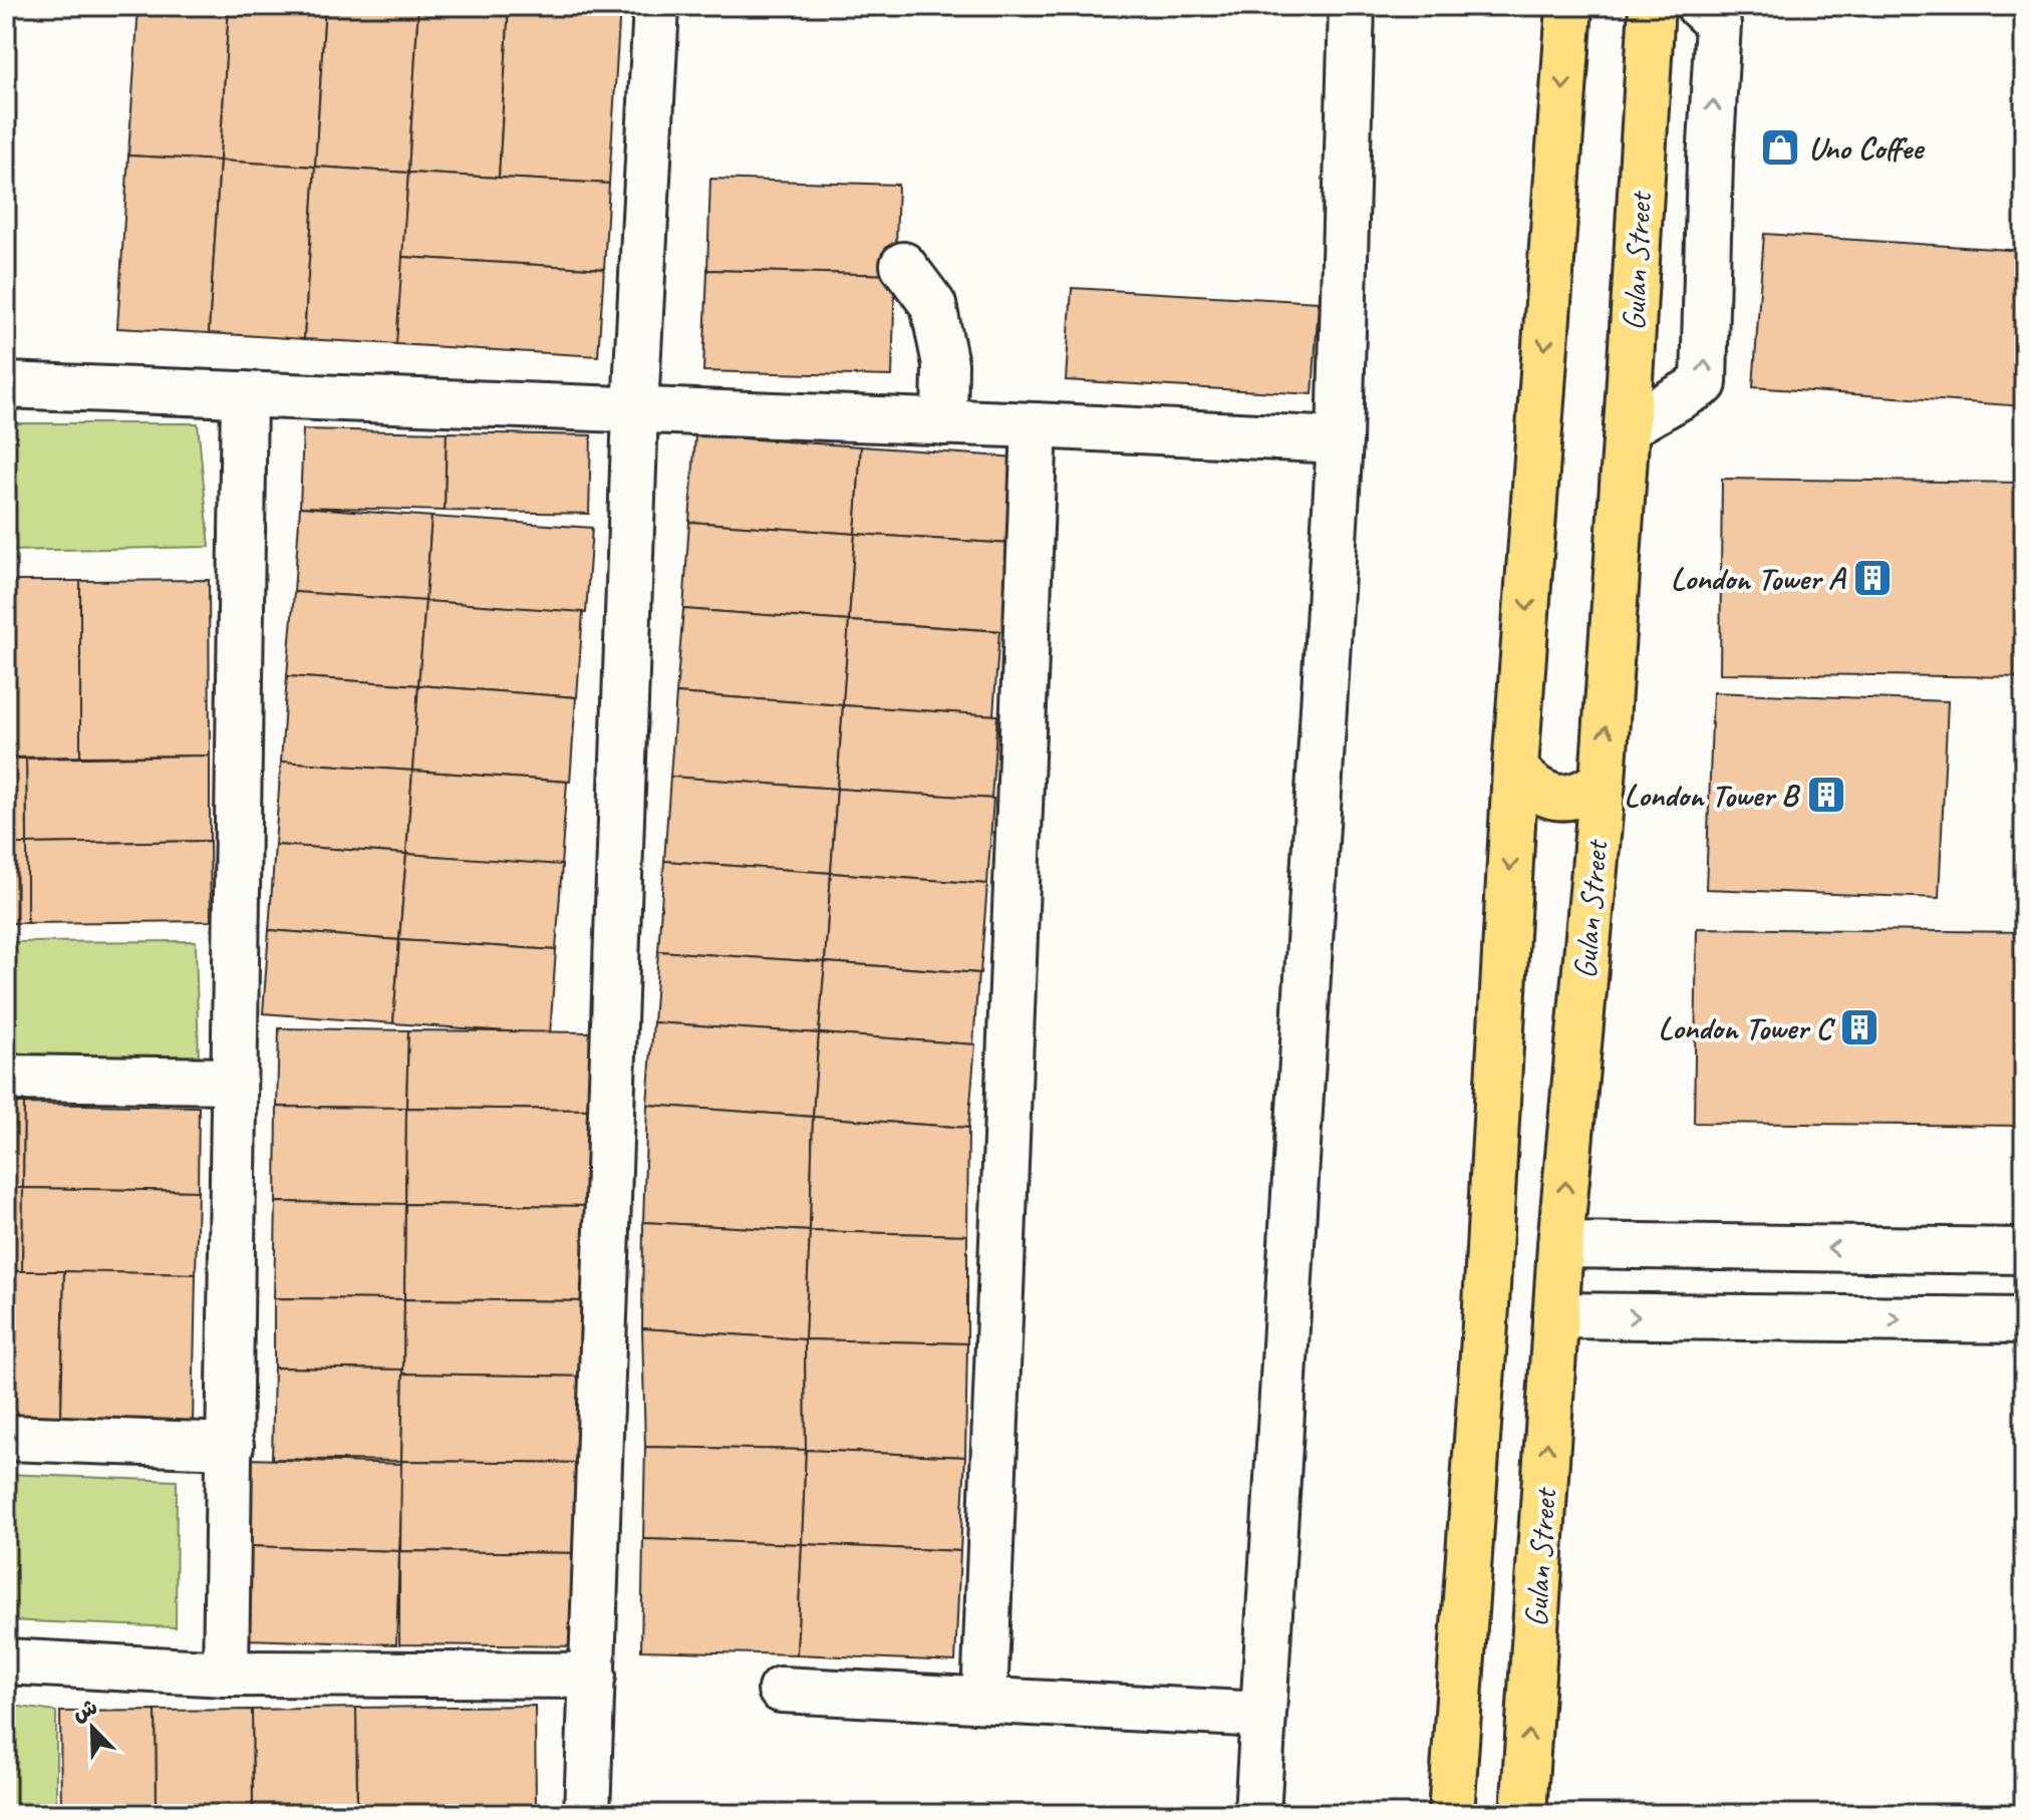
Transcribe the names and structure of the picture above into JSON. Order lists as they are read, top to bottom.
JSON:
{
  "streets": {
    "main road": ["Gulan Street"]
  },
  "places": {
    "shop": ["Uno Coffee"],
    "building": ["London Tower A", "London Tower B", "London Tower C"]
  },
  "north": "top left"
}
